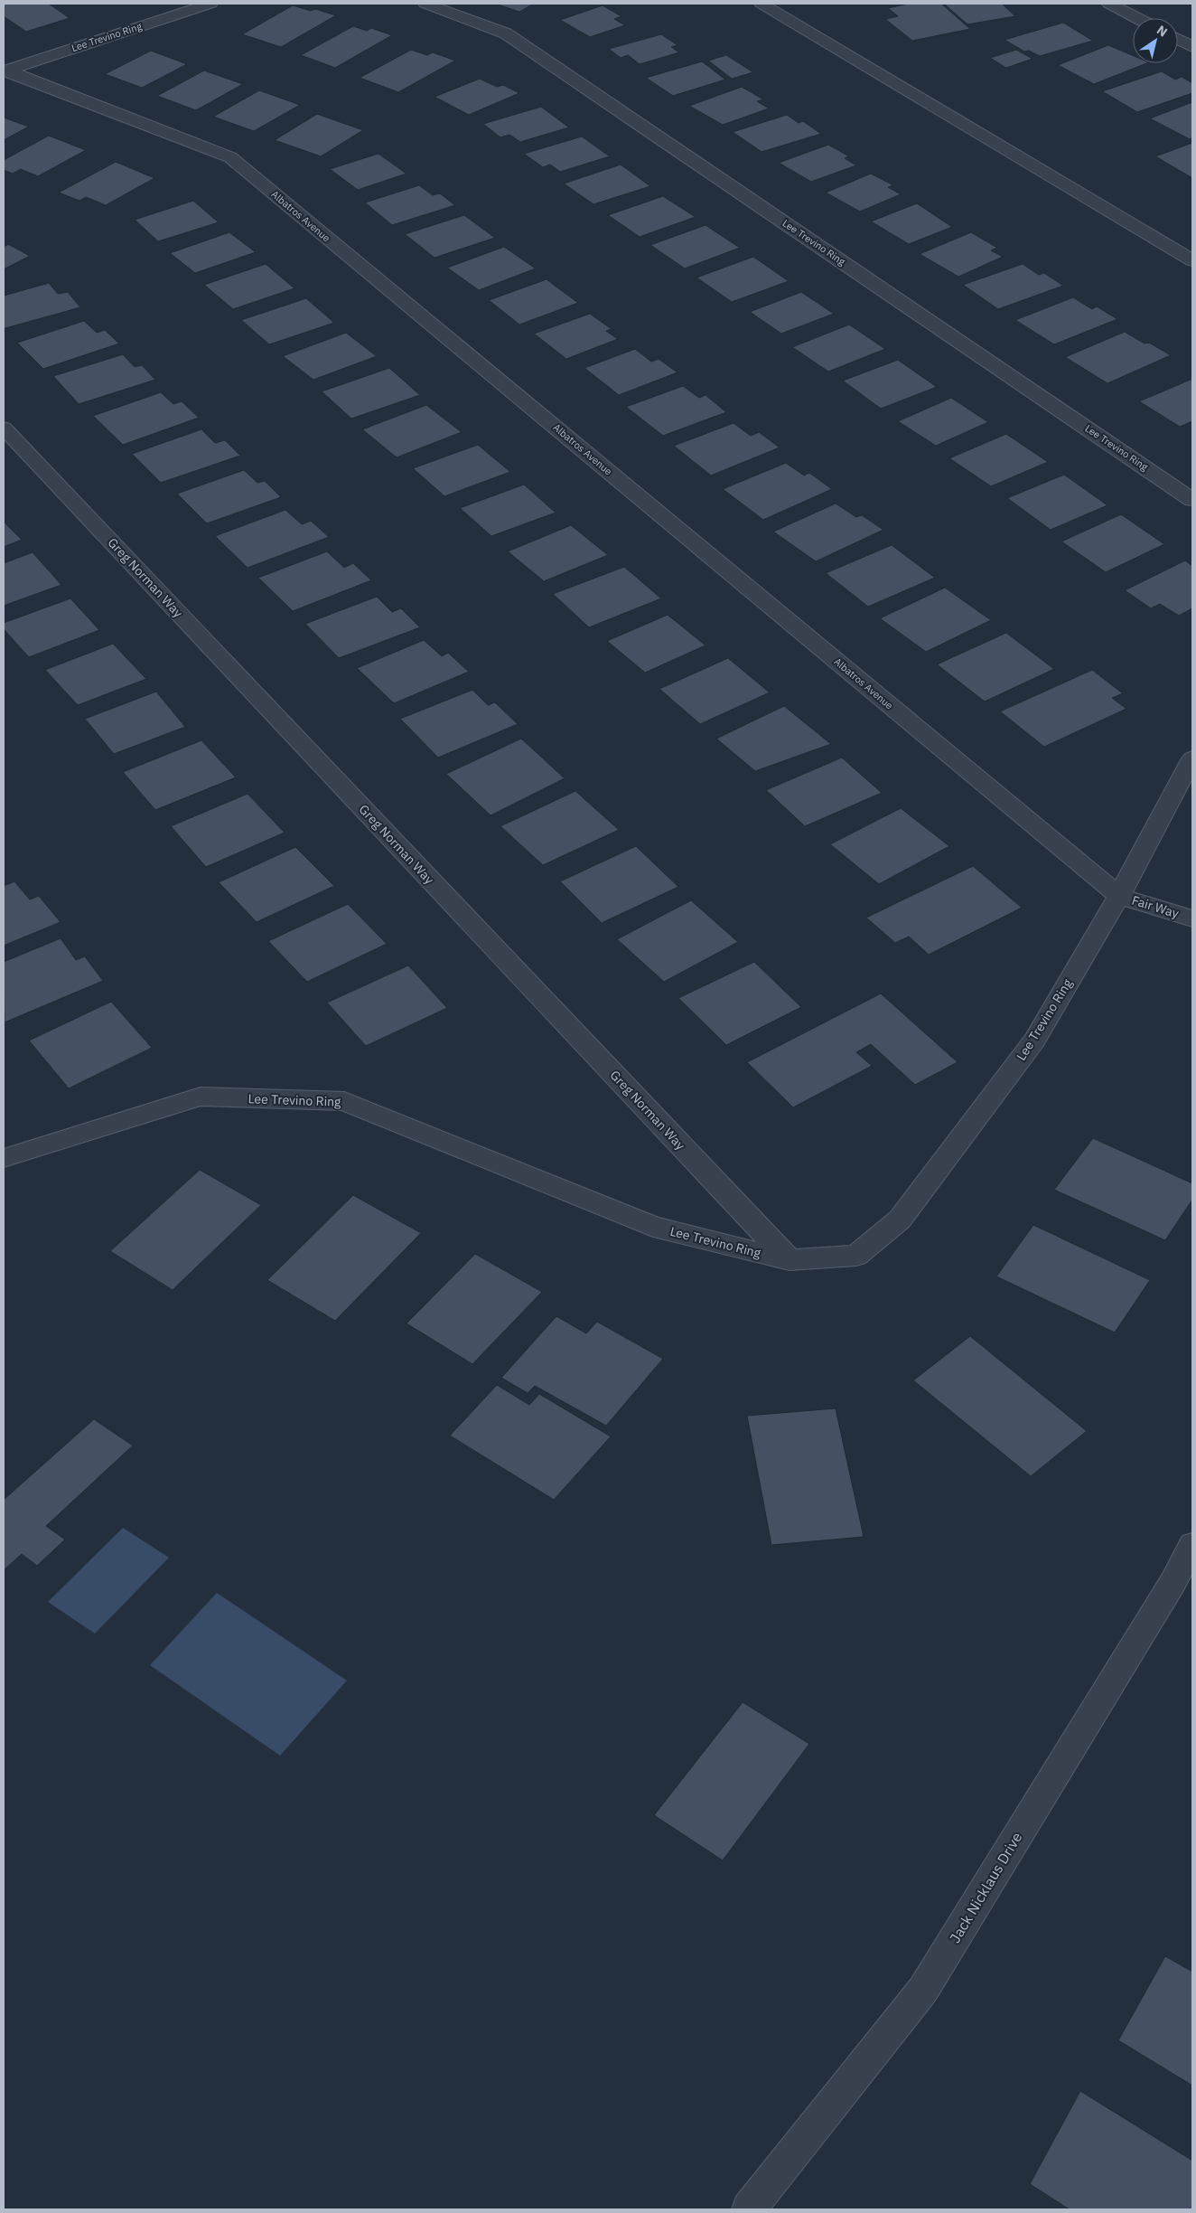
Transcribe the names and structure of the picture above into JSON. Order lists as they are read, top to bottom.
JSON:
{
  "streets": {
    "street": [
      "Lee Trevino Ring",
      "Albatros Avenue",
      "Greg Norman Way",
      "Fair Way",
      "Jack Nicklaus Drive"
    ]
  },
  "crossings": [
    ["Lee Trevino Ring", "Albatros Avenue"],
    ["Lee Trevino Ring", "Greg Norman Way"],
    ["Lee Trevino Ring", "Fair Way"],
    ["Albatros Avenue", "Fair Way"]
  ],
  "north": "top right"
}
